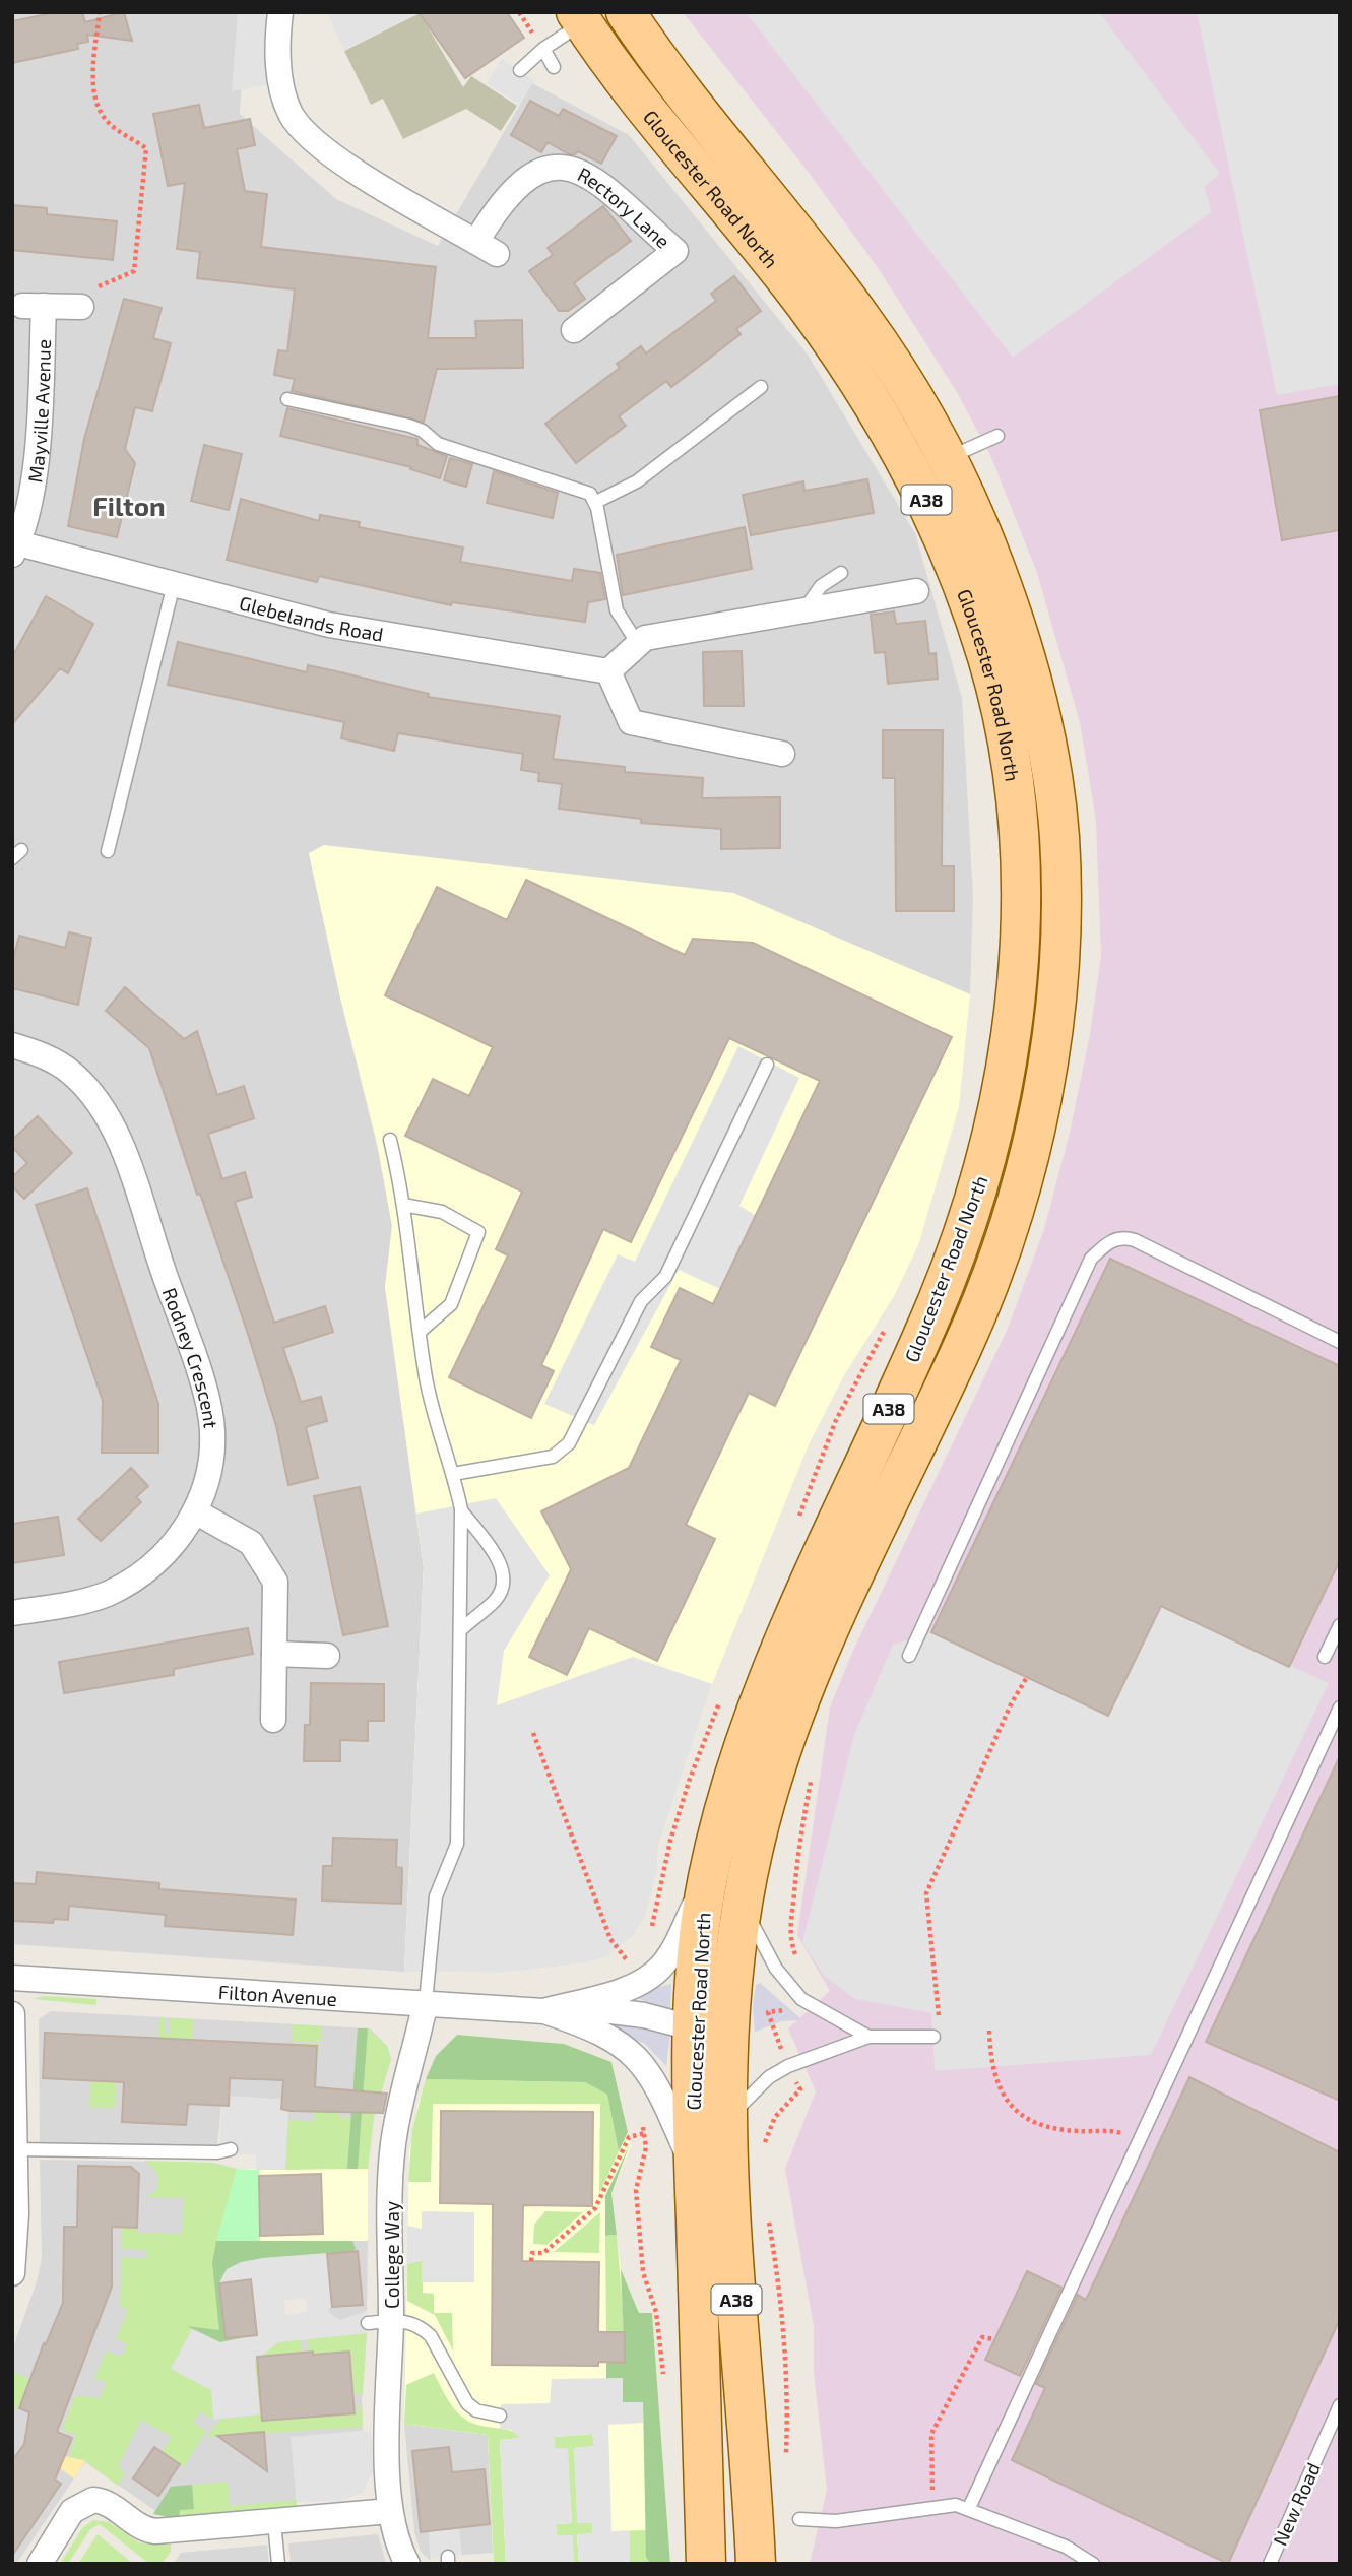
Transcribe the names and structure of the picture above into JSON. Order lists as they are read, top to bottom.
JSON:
{
  "streets": {
    "main road": ["Gloucester Road North", "A38"],
    "street": [
      "Rectory Lane",
      "Mayville Avenue",
      "Glebelands Road",
      "Rodney Crescent",
      "Filton Avenue",
      "College Way"
    ],
    "lane": ["New Road"]
  },
  "crossings": [
    ["Gloucester Road North", "A38"],
    ["Gloucester Road North", "Filton Avenue"],
    ["Mayville Avenue", "Glebelands Road"],
    ["A38", "Filton Avenue"],
    ["Filton Avenue", "College Way"]
  ],
  "districts": ["Filton"]
}
